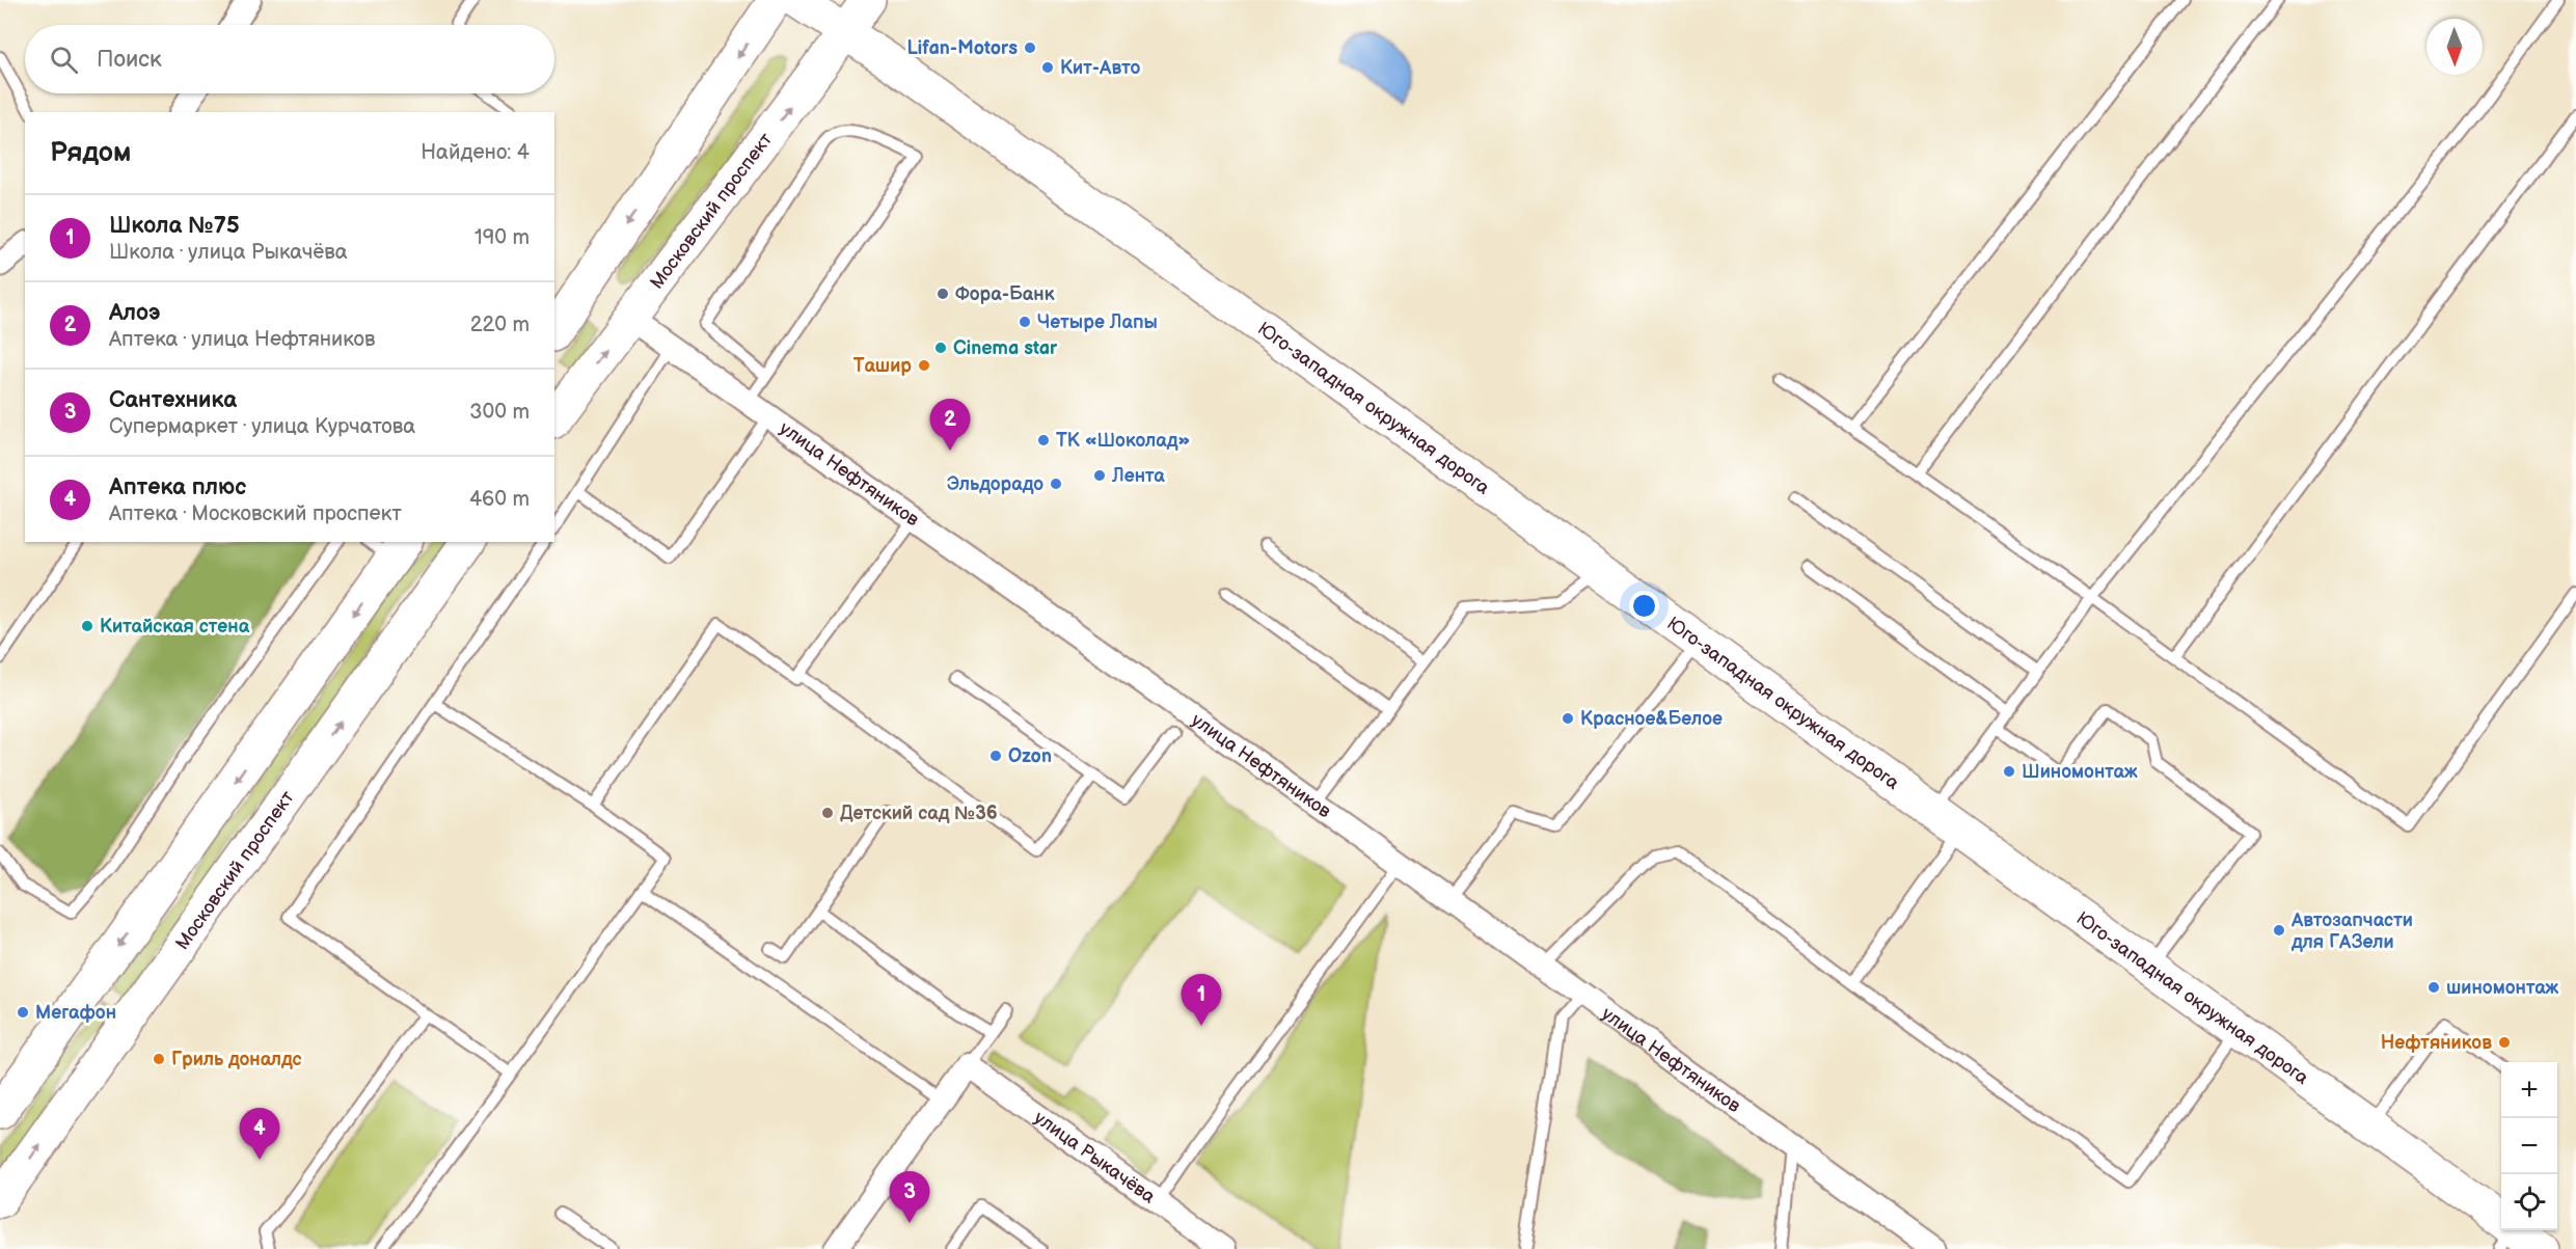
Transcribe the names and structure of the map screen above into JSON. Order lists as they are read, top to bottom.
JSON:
{
  "streets": {
    "main road": ["Московский проспект", "Юго-западная окружная дорога", "улица Нефтяников"],
    "street": ["улица Рыкачёва"]
  },
  "crossings": [
    ["Московский проспект", "Юго-западная окружная дорога"],
    ["Московский проспект", "улица Нефтяников"]
  ],
  "places": [
    "Lifan-Motors",
    "Кит-Авто",
    "Фора-Банк",
    "Четыре Лапы",
    "Cinema star",
    "Ташир",
    "ТК «Шоколад»",
    "Лента",
    "Эльдорадо",
    "Китайская стена",
    "Красное&Белое",
    "Ozon",
    "Шиномонтаж",
    "Детский сад №36",
    "Автозапчасти для ГАЗели",
    "шиномонтаж",
    "Мегафон",
    "Нефтяников",
    "Гриль доналдс"
  ],
  "north": "bottom",
  "page": {
    "search": "Поиск",
    "heading": ["Рядом", "Найдено: 4"],
    "list": [
      {
        "mark": "1",
        "name": "Школа №75",
        "note": "Школа · улица Рыкачёва",
        "value": "190 m"
      },
      {
        "mark": "2",
        "name": "Алоэ",
        "note": "Аптека · улица Нефтяников",
        "value": "220 m"
      },
      {
        "mark": "3",
        "name": "Сантехника",
        "note": "Супермаркет · улица Курчатова",
        "value": "300 m"
      },
      {
        "mark": "4",
        "name": "Аптека плюс",
        "note": "Аптека · Московский проспект",
        "value": "460 m"
      }
    ],
    "pins": [
      "2",
      "1",
      "4",
      "3"
    ],
    "map_buttons": ["+", "−"]
  }
}
